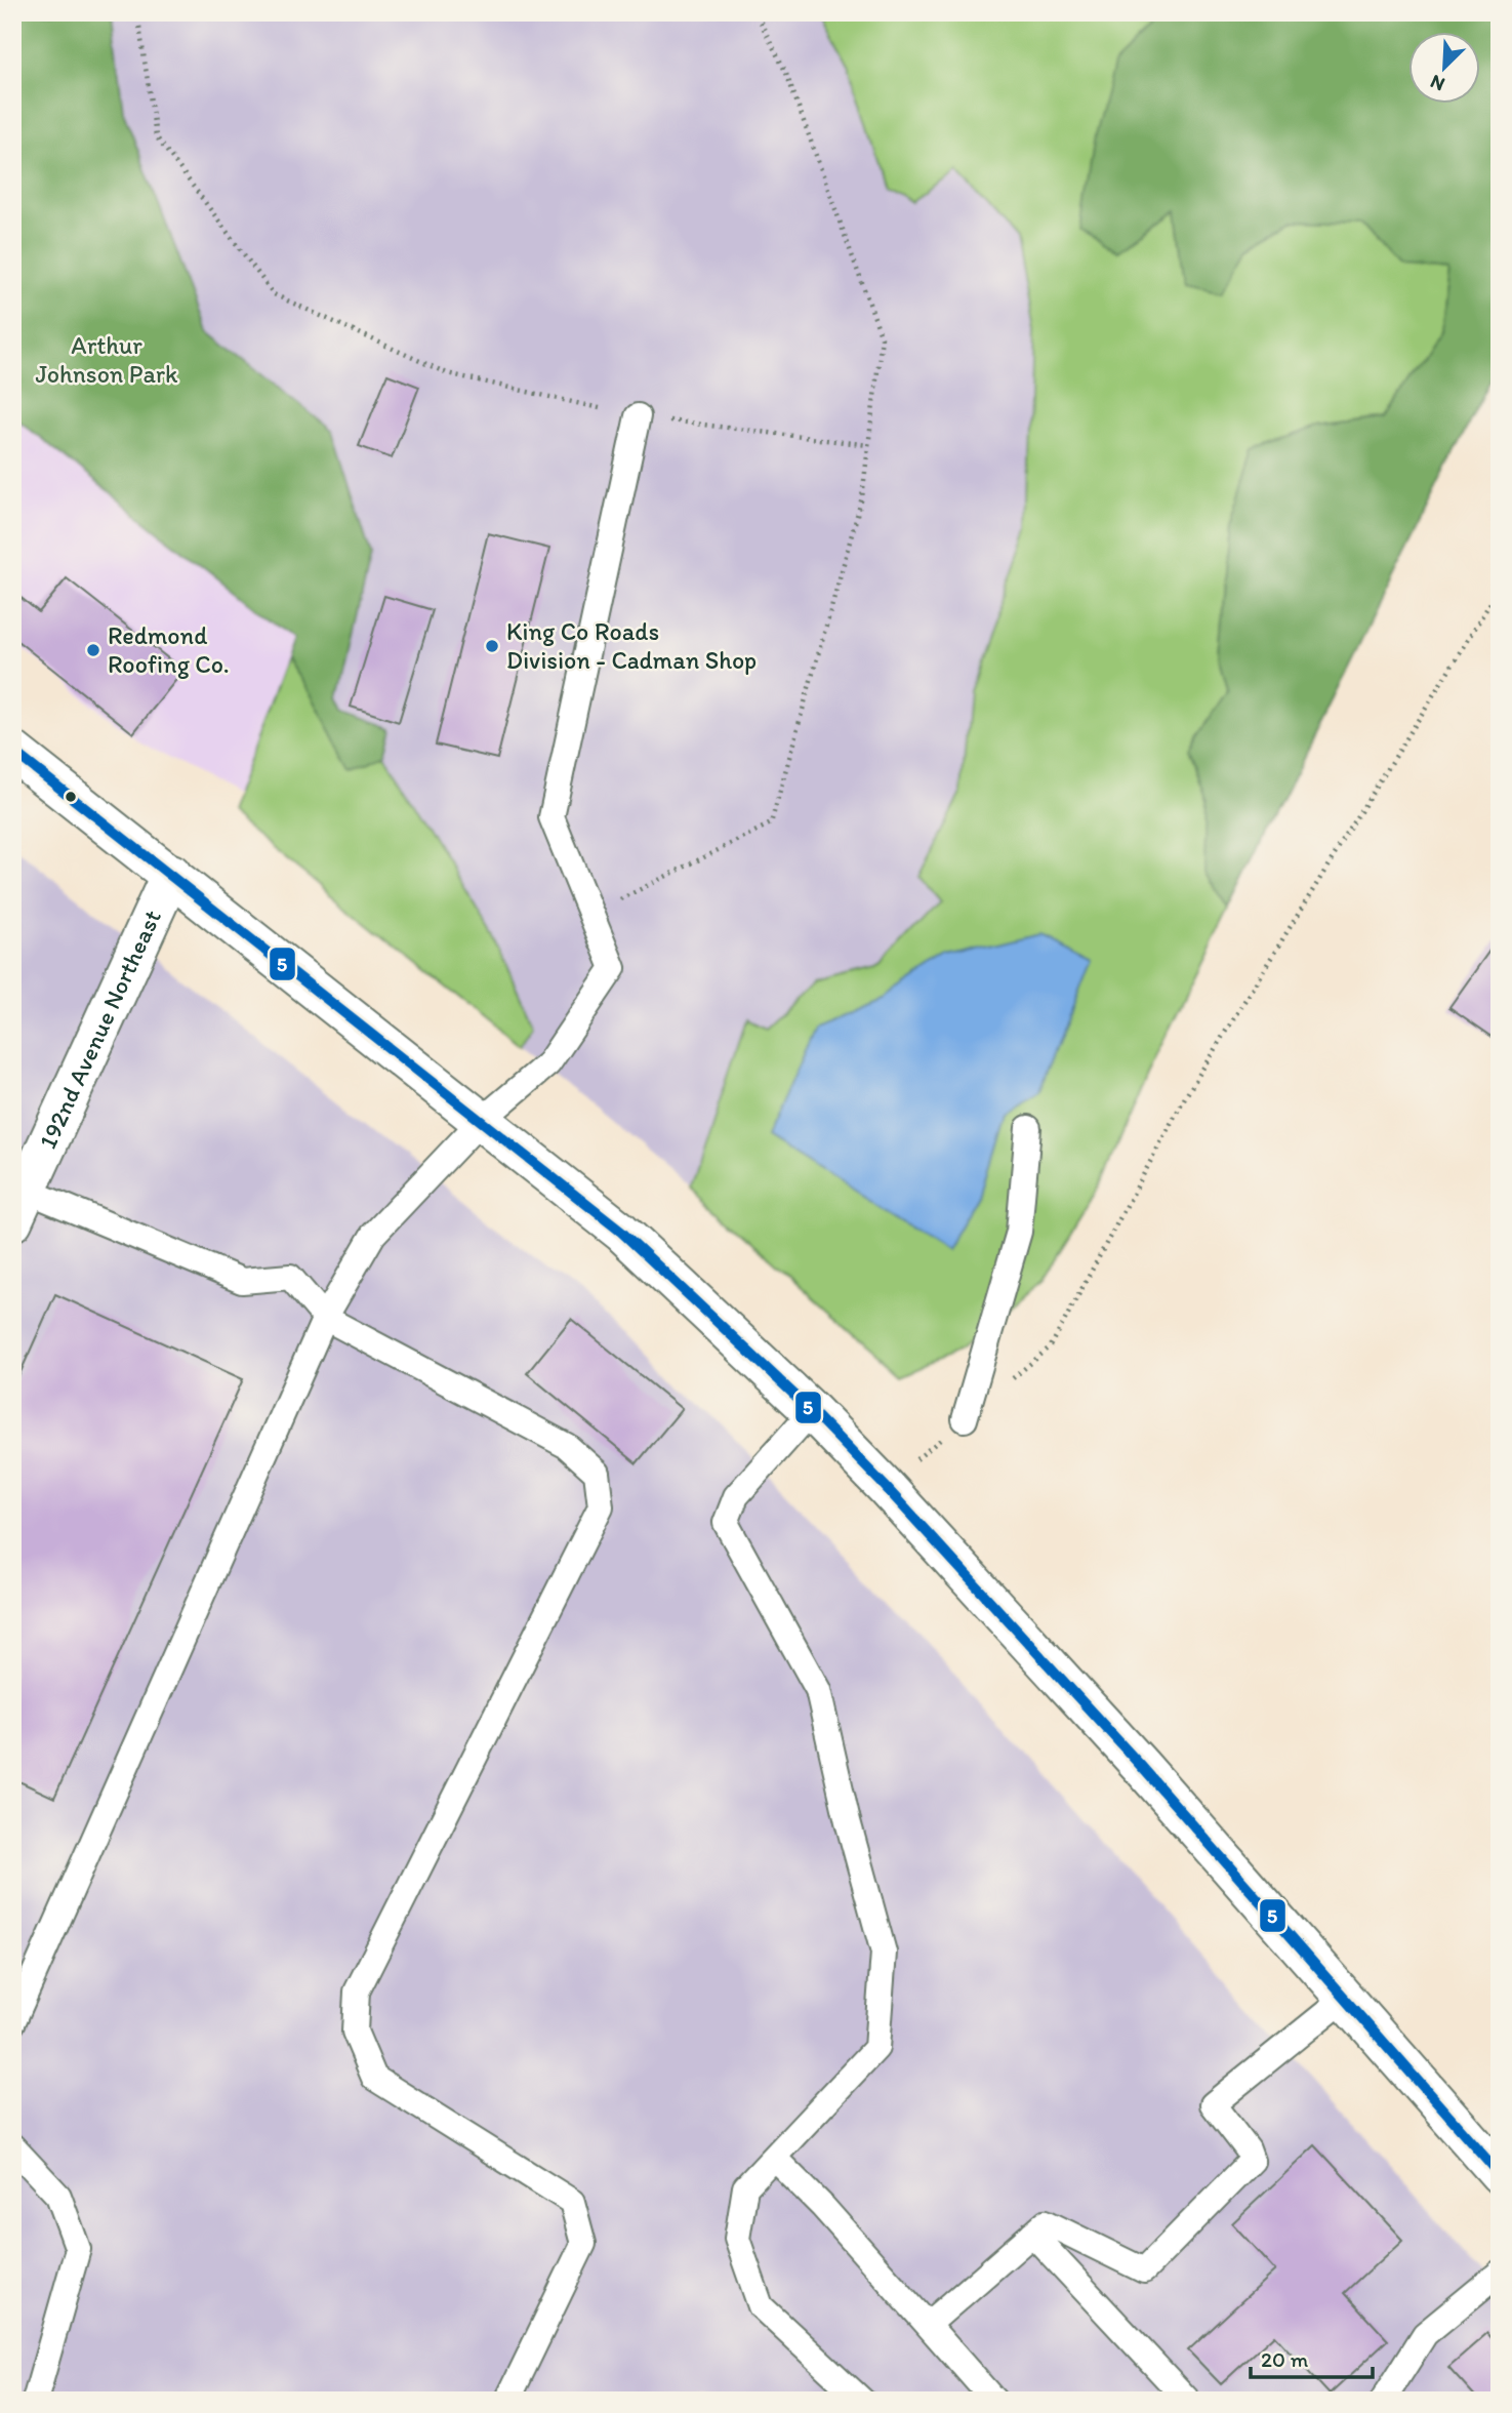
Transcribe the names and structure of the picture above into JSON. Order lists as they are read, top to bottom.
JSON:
{
  "streets": {
    "main road": ["192nd Avenue Northeast"]
  },
  "parks": ["Arthur Johnson Park"],
  "places": ["King Co Roads Division - Cadman Shop", "Redmond Roofing Co."],
  "lines": ["transit line 5"],
  "scale_bar": "20 m",
  "north": "bottom left"
}
